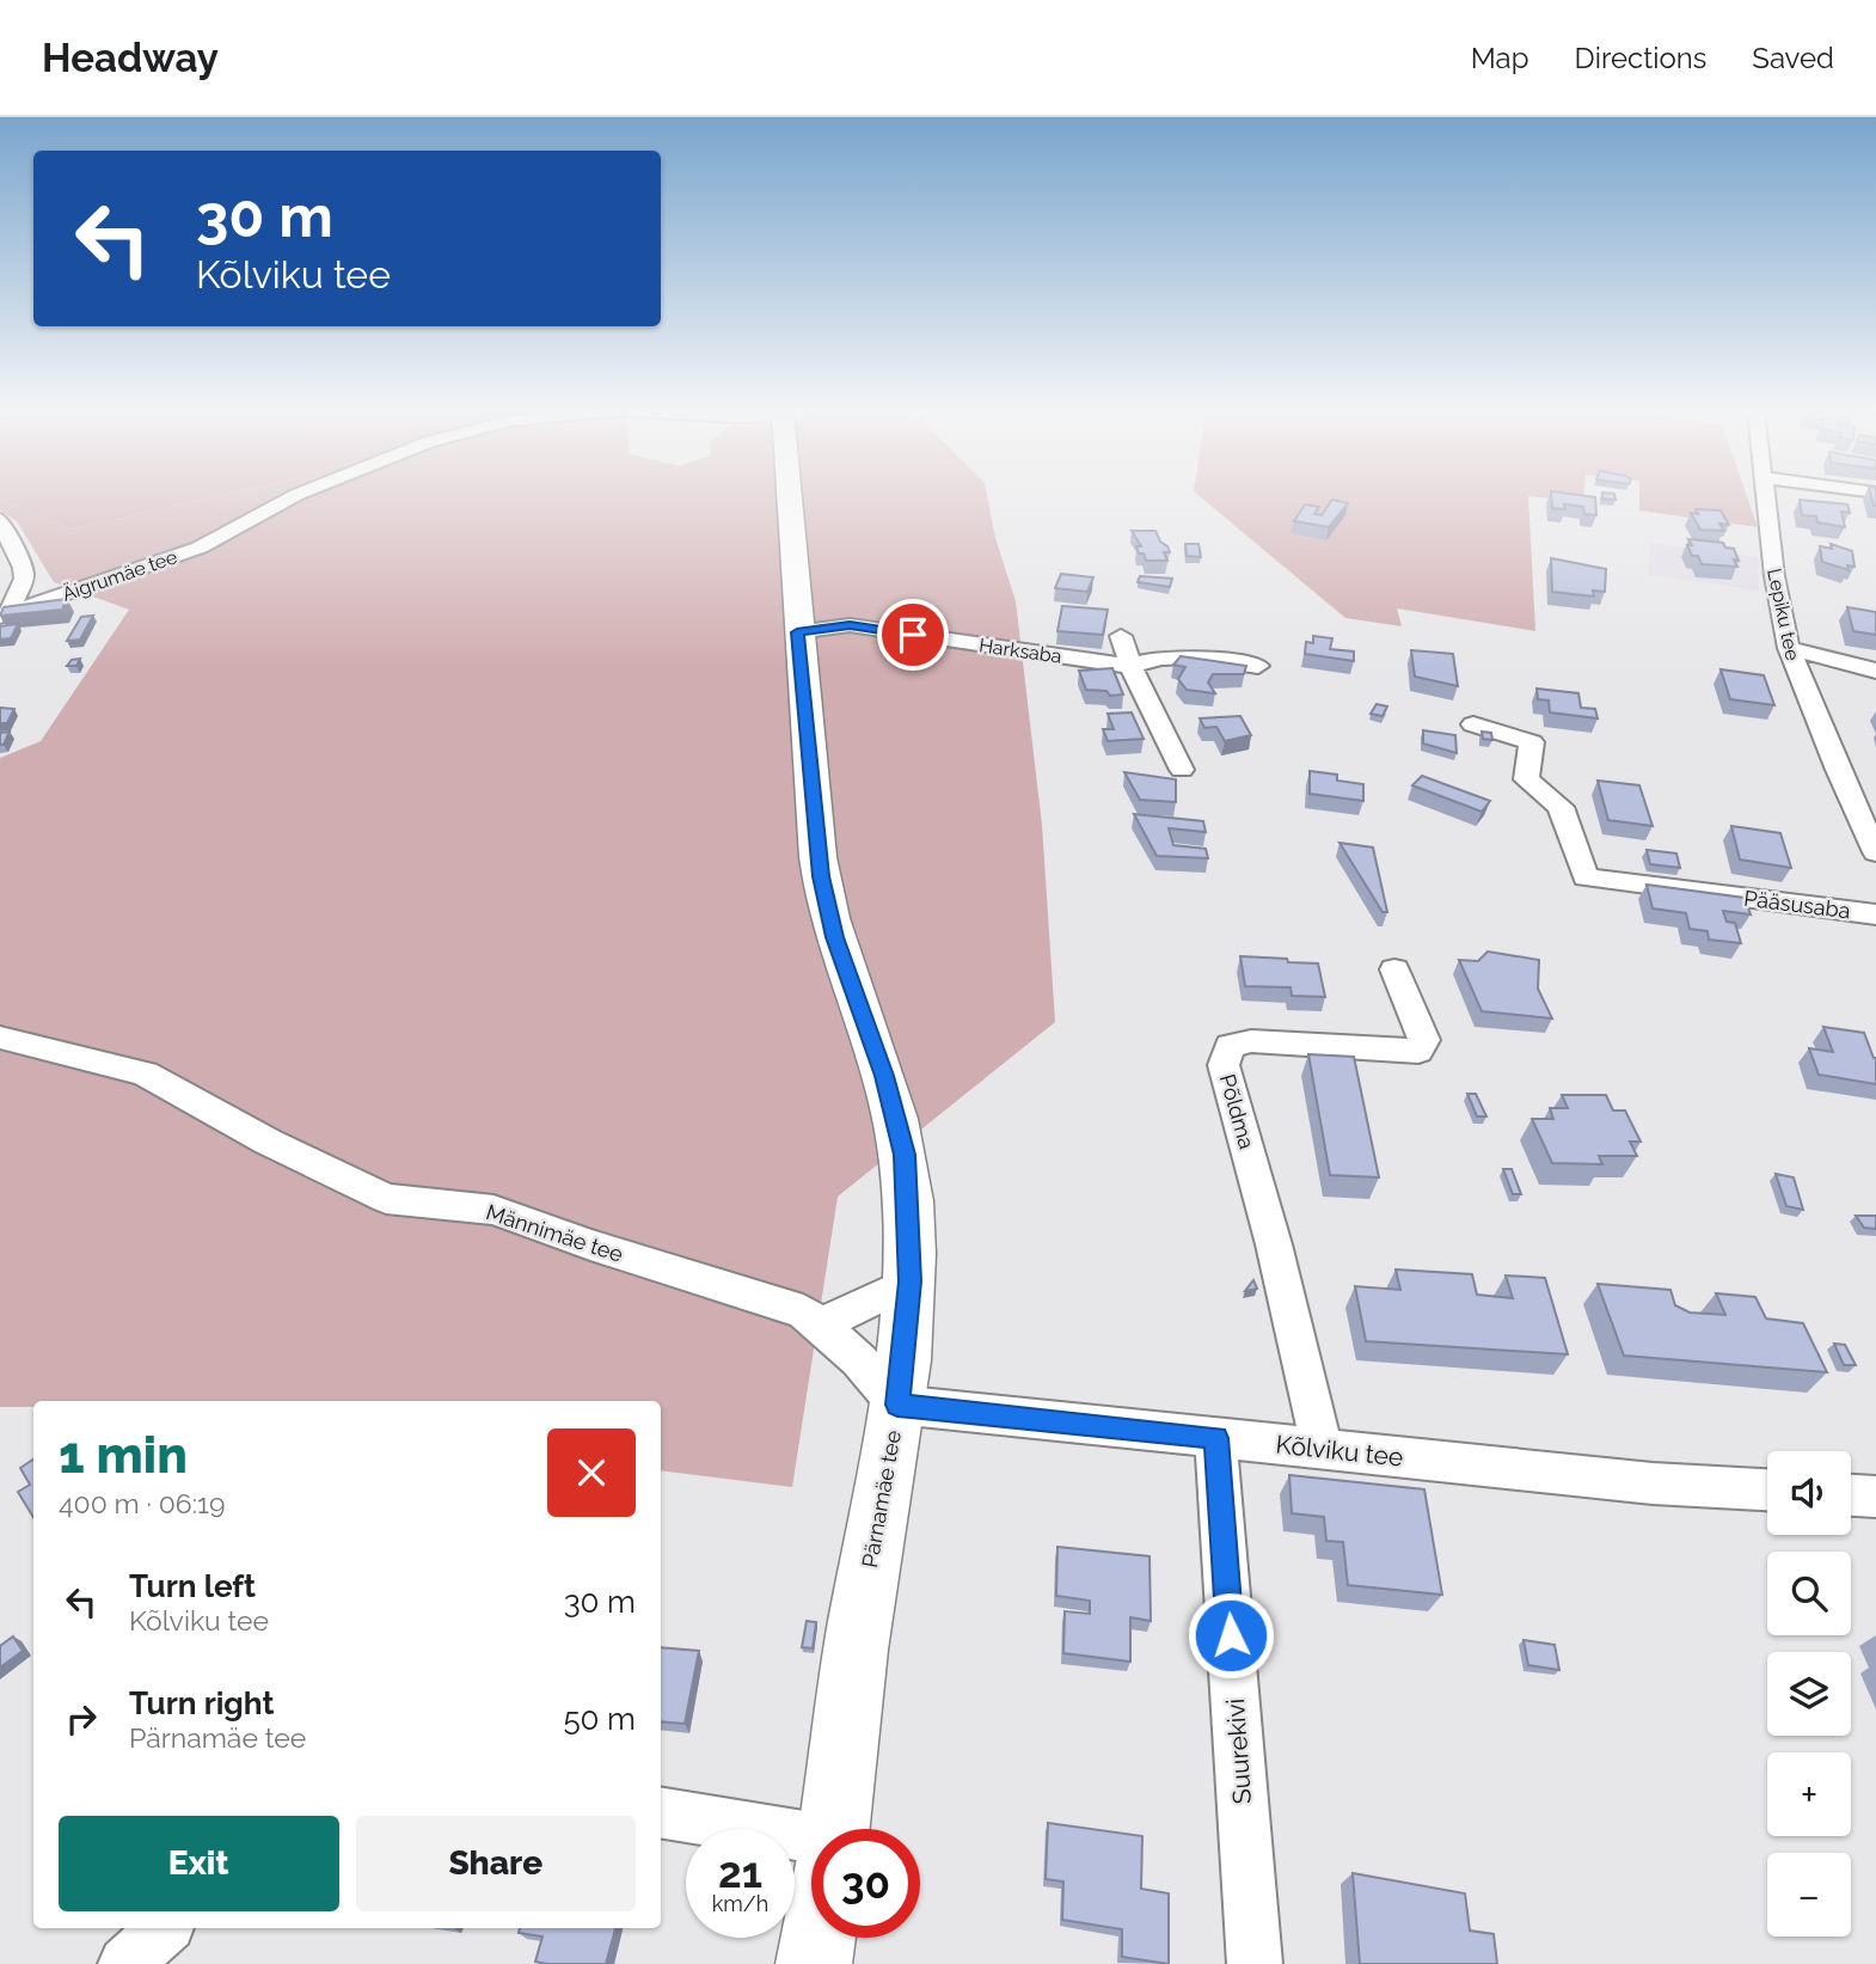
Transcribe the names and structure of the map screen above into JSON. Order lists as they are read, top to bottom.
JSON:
{
  "streets": {
    "main road": ["Pärnamäe tee"],
    "street": [
      "Äigrumäe tee",
      "Lepiku tee",
      "Harksaba",
      "Pääsusaba",
      "Põldma",
      "Männimäe tee",
      "Kõlviku tee",
      "Suurekivi"
    ]
  },
  "crossings": [
    ["Harksaba", "Pärnamäe tee"],
    ["Põldma", "Kõlviku tee"],
    ["Männimäe tee", "Kõlviku tee"],
    ["Männimäe tee", "Pärnamäe tee"],
    ["Kõlviku tee", "Pärnamäe tee"],
    ["Kõlviku tee", "Suurekivi"]
  ],
  "page": {
    "header": "Headway",
    "nav": ["Map", "Directions", "Saved"],
    "turn": ["30 m", "Kõlviku tee"],
    "heading": ["1 min", "400 m · 06:19"],
    "map_buttons": ["+", "−"],
    "list": [
      {
        "name": "Turn left",
        "note": "Kõlviku tee",
        "value": "30 m"
      },
      {
        "name": "Turn right",
        "note": "Pärnamäe tee",
        "value": "50 m"
      }
    ],
    "buttons": ["Exit", "Share"],
    "speed": "21 km/h",
    "limit": "30"
  }
}
